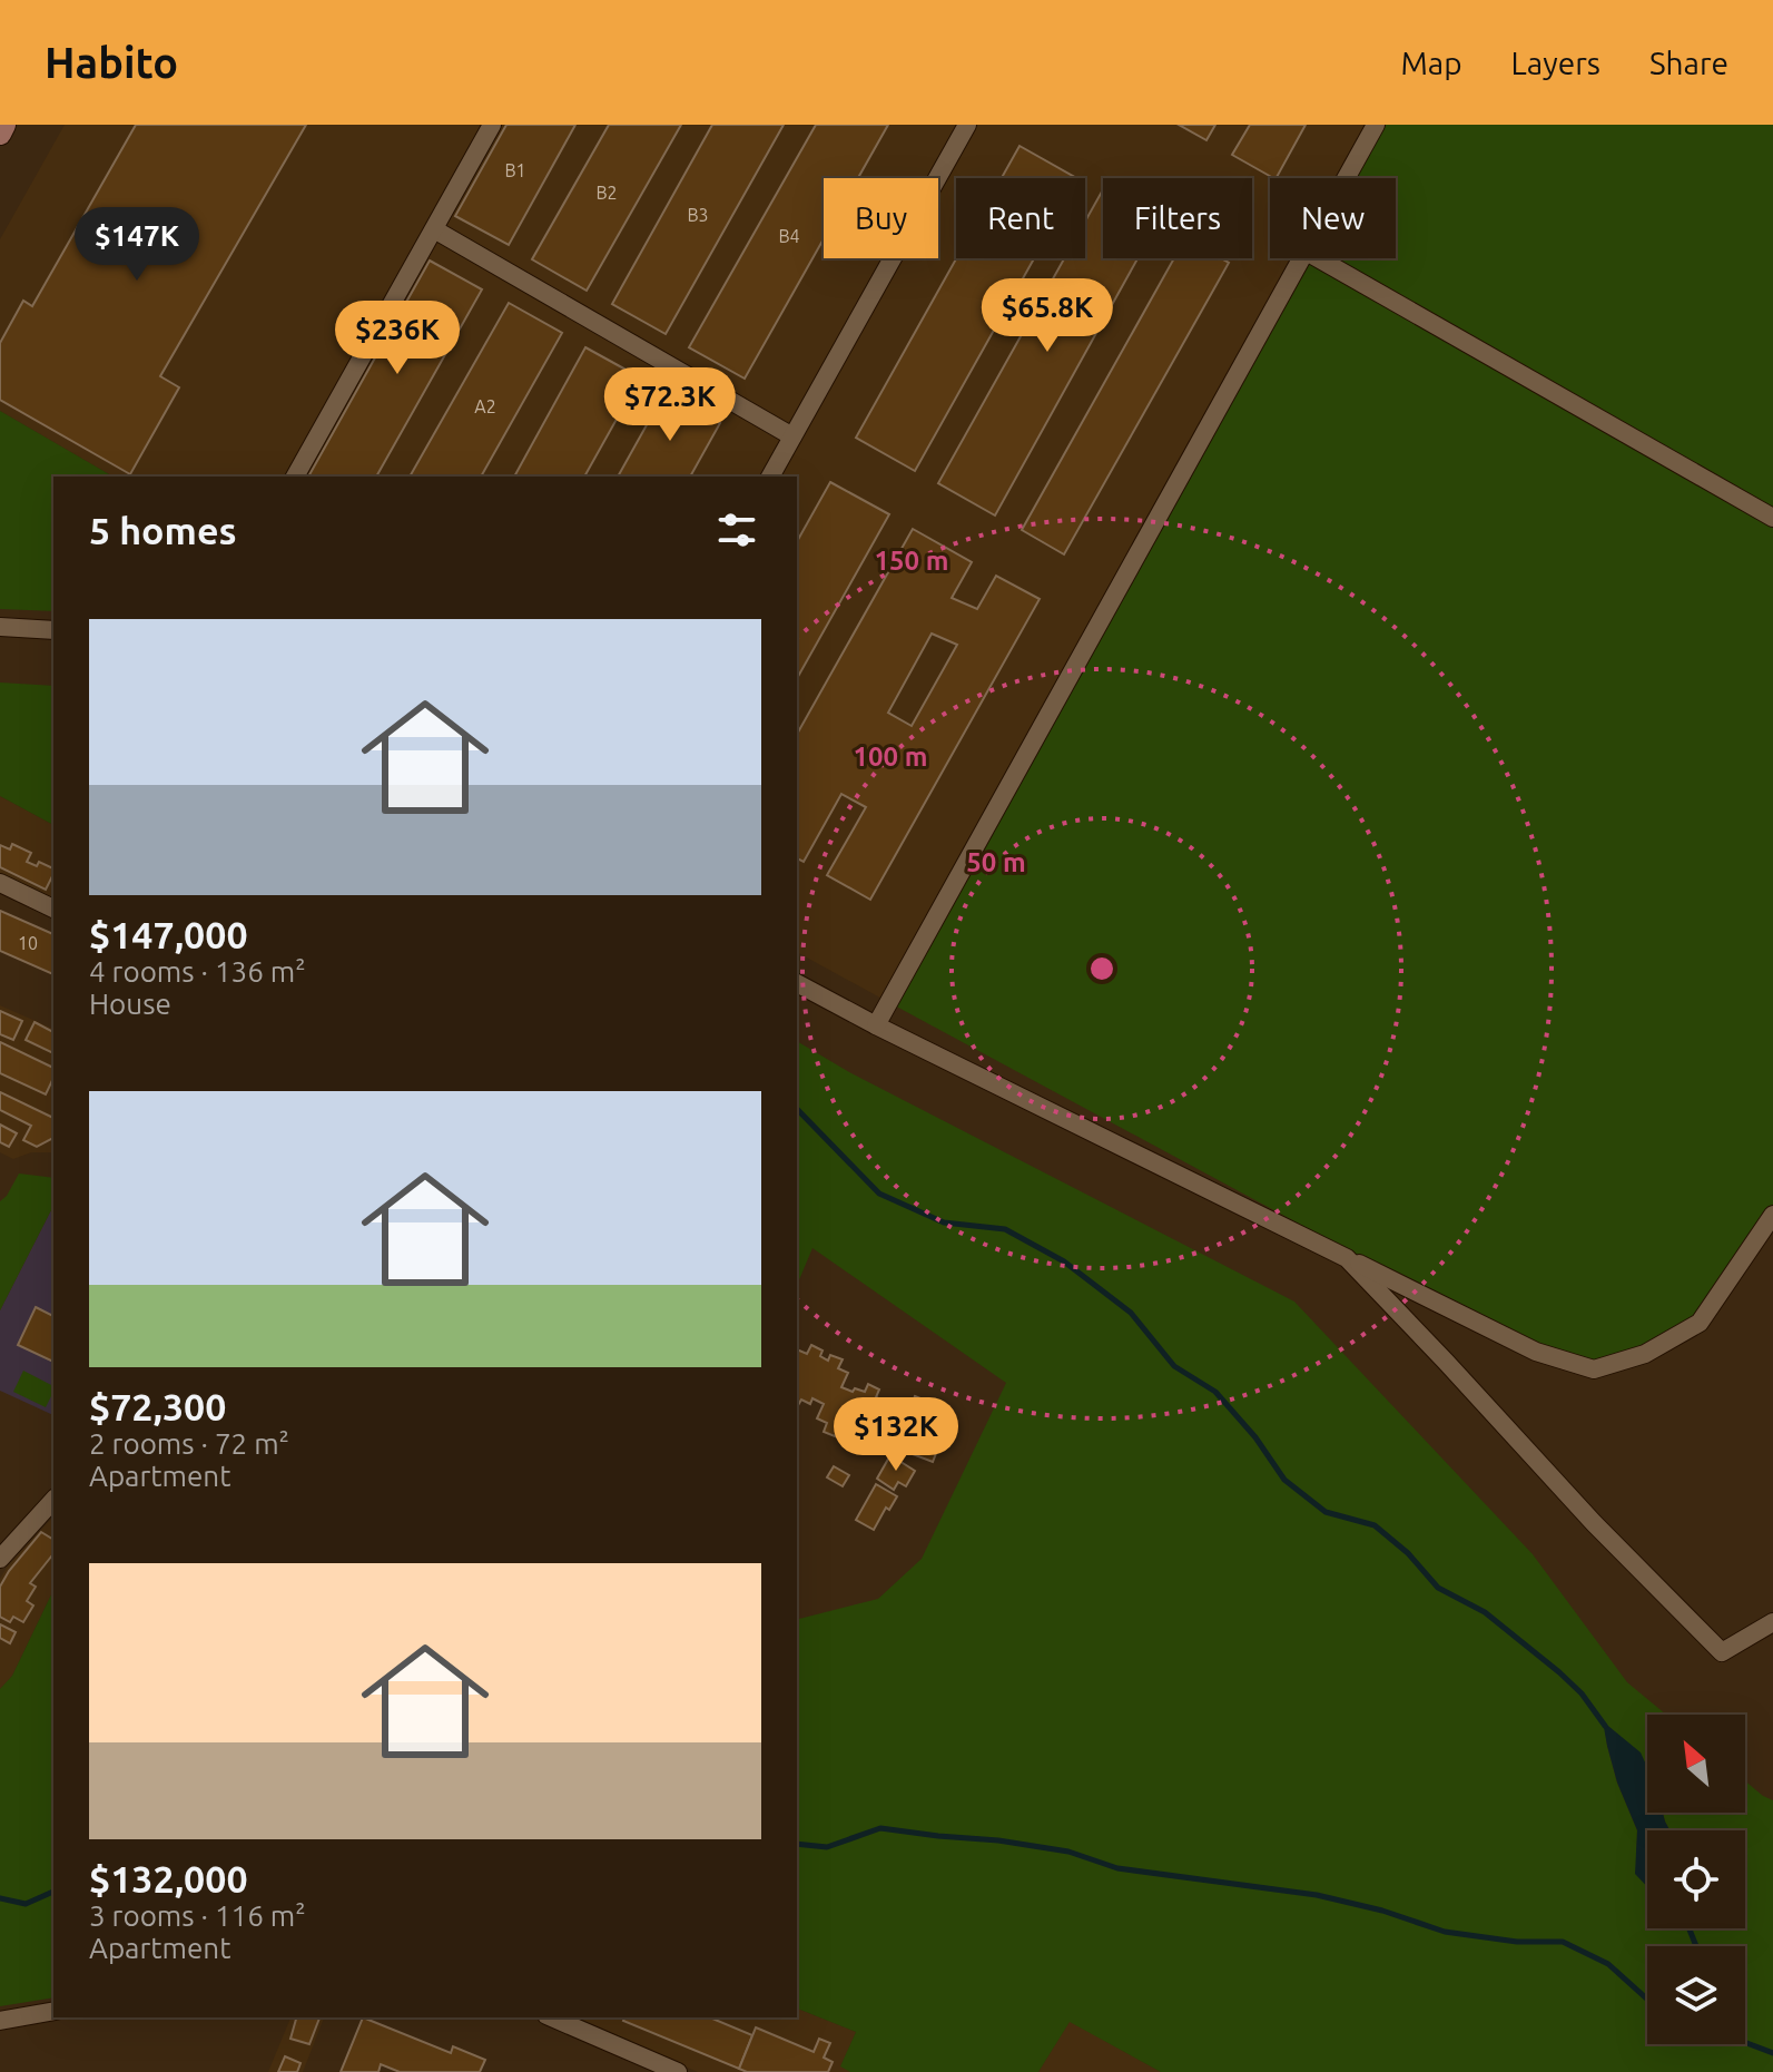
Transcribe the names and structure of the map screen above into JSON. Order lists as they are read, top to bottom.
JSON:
{
  "house_numbers": [
    "B1",
    "B2",
    "B3",
    "B4",
    "A2",
    "10"
  ],
  "north": "top left",
  "page": {
    "header": "Habito",
    "nav": ["Map", "Layers", "Share"],
    "chip": [
      "Buy",
      "Rent",
      "Filters",
      "New"
    ],
    "price": [
      "$147K",
      "$65.8K",
      "$236K",
      "$72.3K",
      "$132K"
    ],
    "heading": "5 homes",
    "list": [
      {
        "name": "$147,000",
        "note": "4 rooms · 136 m² · House"
      },
      {
        "name": "$72,300",
        "note": "2 rooms · 72 m² · Apartment"
      },
      {
        "name": "$132,000",
        "note": "3 rooms · 116 m² · Apartment"
      }
    ]
  },
  "rings": ["150 m", "100 m", "50 m"]
}
